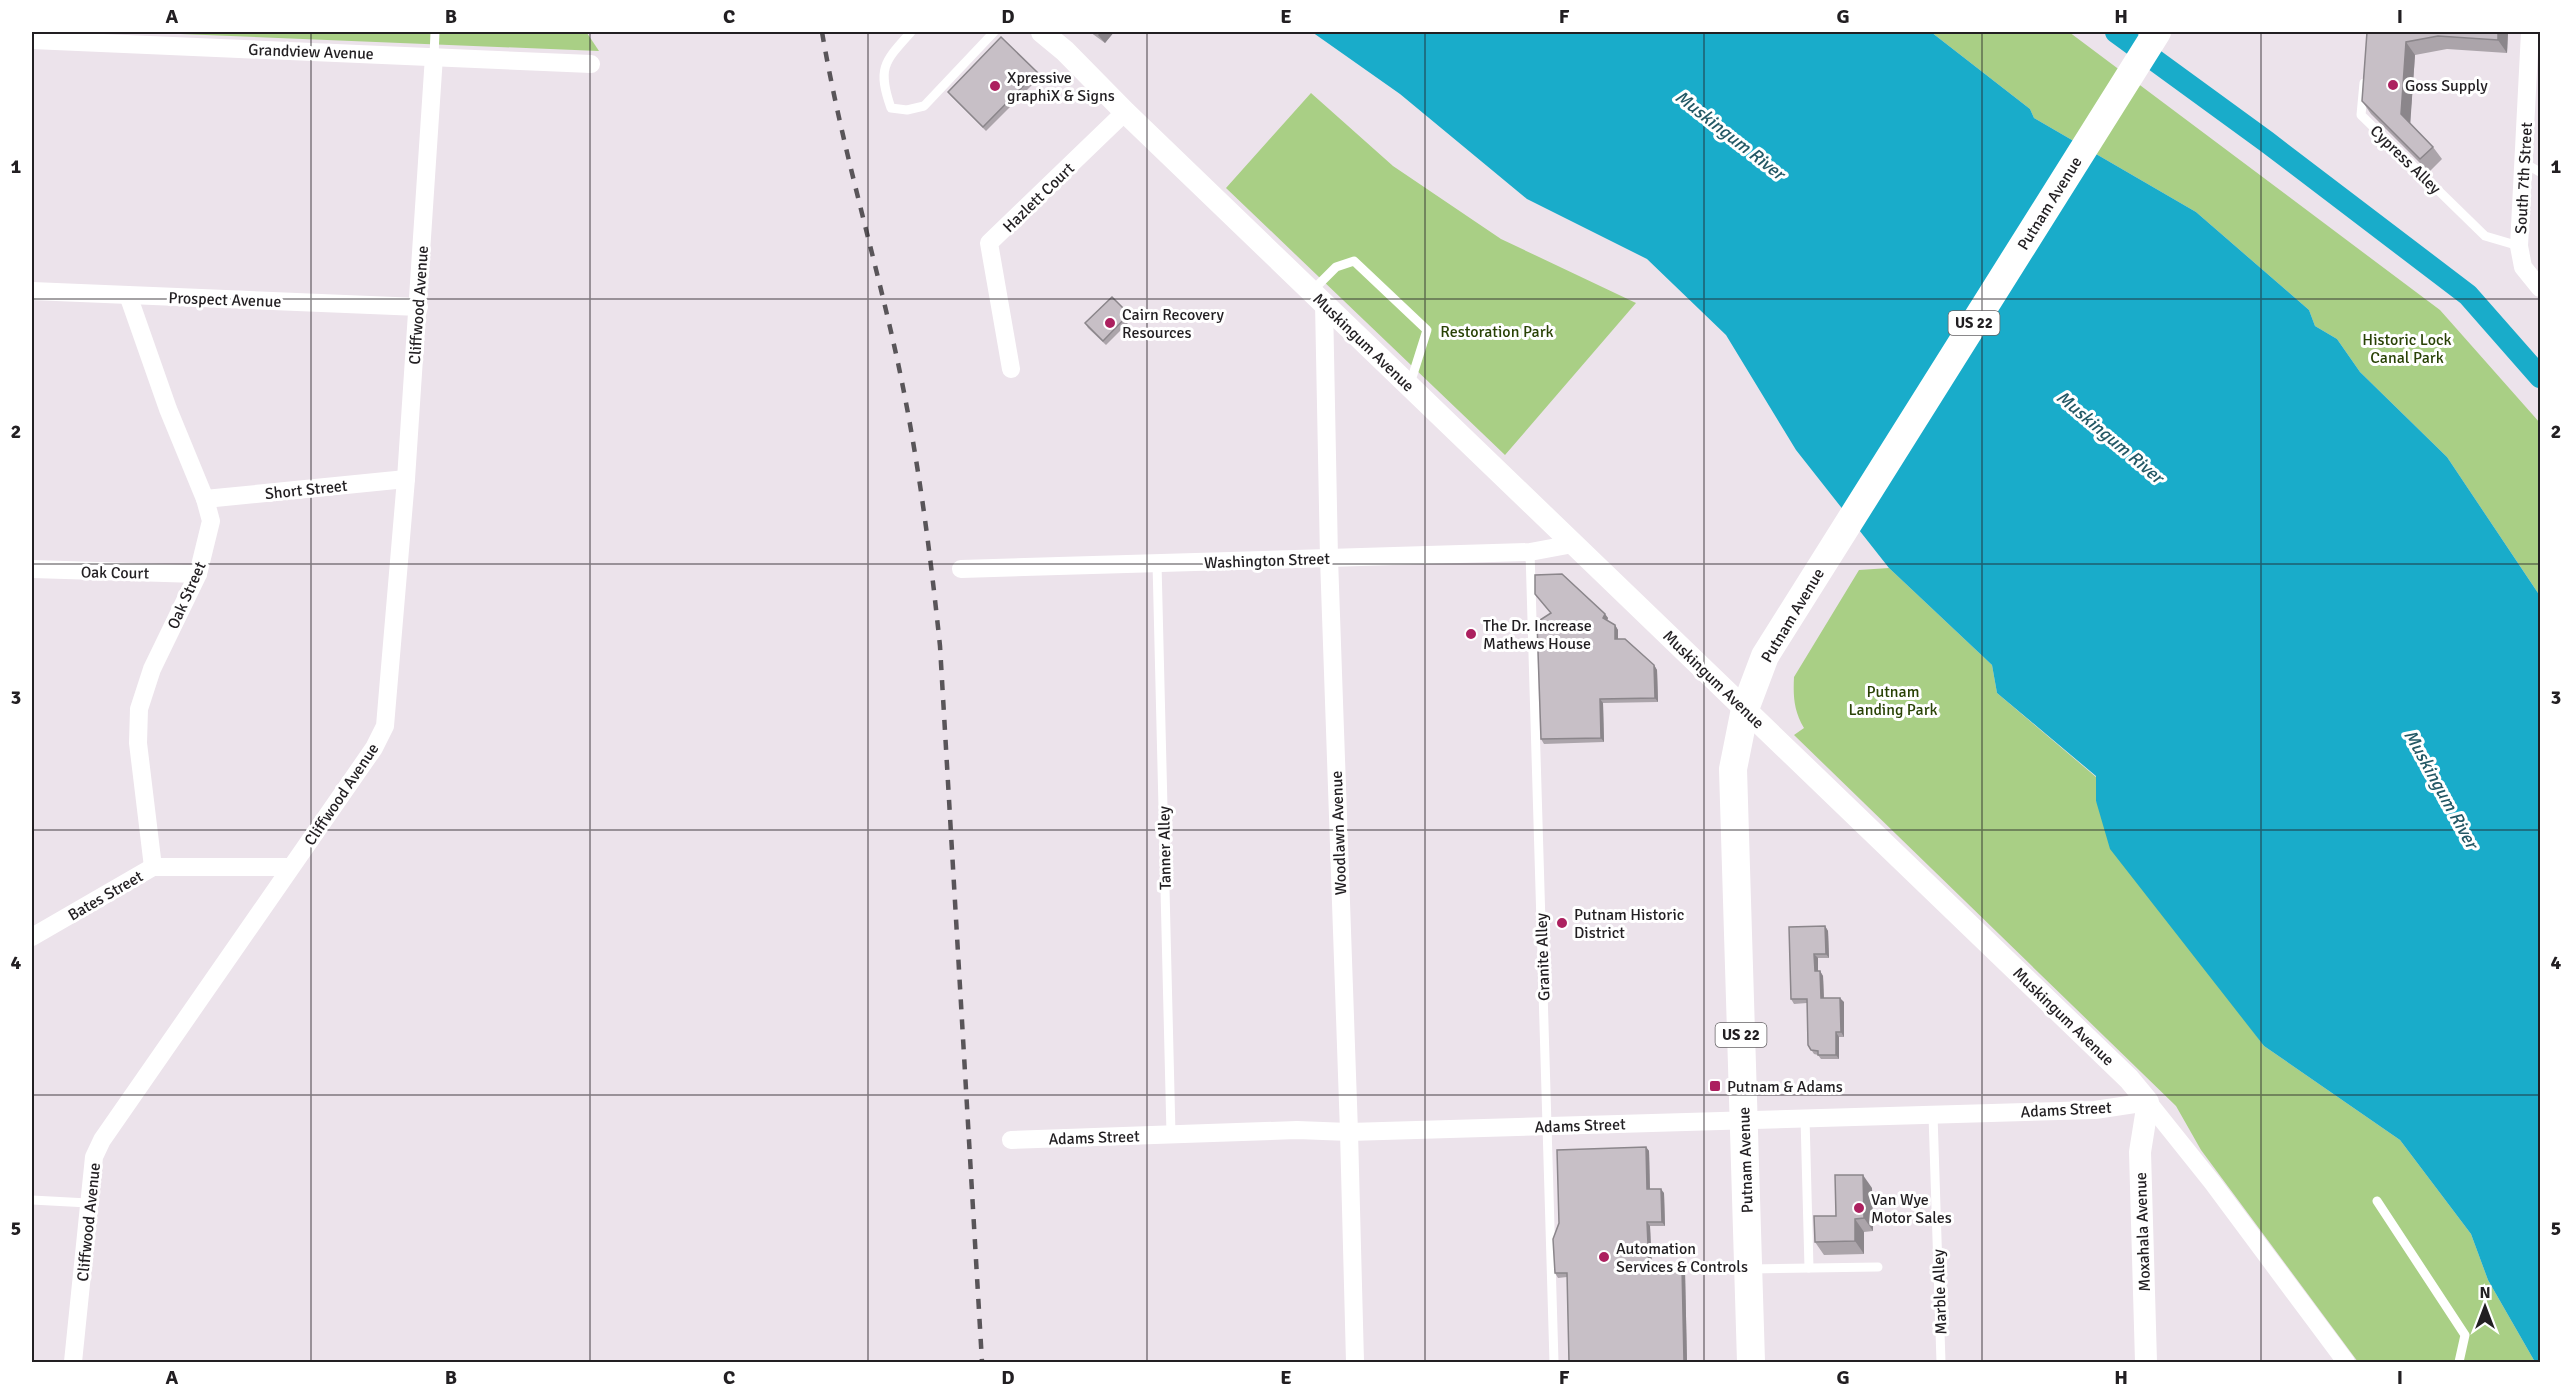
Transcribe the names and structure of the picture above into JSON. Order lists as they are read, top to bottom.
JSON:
{
  "streets": {
    "main road": ["Putnam Avenue", "US 22"],
    "street": [
      "Grandview Avenue",
      "South 7th Street",
      "Hazlett Court",
      "Prospect Avenue",
      "Cliffwood Avenue",
      "Muskingum Avenue",
      "Short Street",
      "Washington Street",
      "Oak Court",
      "Oak Street",
      "Woodlawn Avenue",
      "Bates Street",
      "Adams Street",
      "Moxahala Avenue"
    ],
    "lane": [
      "Cypress Alley",
      "Tanner Alley",
      "Granite Alley",
      "Marble Alley"
    ]
  },
  "crossings": [
    ["Grandview Avenue", "Cliffwood Avenue"],
    ["Cypress Alley", "South 7th Street"],
    ["Hazlett Court", "Muskingum Avenue"],
    ["Putnam Avenue", "Muskingum Avenue"],
    ["Putnam Avenue", "Adams Street"],
    ["Prospect Avenue", "Cliffwood Avenue"],
    ["Prospect Avenue", "Oak Street"],
    ["Cliffwood Avenue", "Short Street"],
    ["Cliffwood Avenue", "Bates Street"],
    ["Muskingum Avenue", "Washington Street"],
    ["Muskingum Avenue", "Woodlawn Avenue"],
    ["Muskingum Avenue", "Adams Street"],
    ["Muskingum Avenue", "Moxahala Avenue"],
    ["Short Street", "Oak Street"],
    ["Washington Street", "Woodlawn Avenue"],
    ["Washington Street", "Tanner Alley"],
    ["Washington Street", "Granite Alley"],
    ["Oak Court", "Oak Street"],
    ["Oak Street", "Bates Street"],
    ["Woodlawn Avenue", "Adams Street"],
    ["Tanner Alley", "Adams Street"],
    ["Granite Alley", "Adams Street"],
    ["Adams Street", "Moxahala Avenue"],
    ["Adams Street", "Marble Alley"]
  ],
  "water": ["Muskingum River"],
  "parks": ["Restoration Park", "Historic Lock Canal Park", "Putnam Landing Park"],
  "places": {
    "other": [
      "Goss Supply",
      "Xpressive graphiX & Signs",
      "Cairn Recovery Resources",
      "The Dr. Increase Mathews House",
      "Putnam Historic District",
      "Van Wye Motor Sales",
      "Automation Services & Controls"
    ],
    "transit": ["Putnam & Adams"]
  },
  "north": "top",
  "grid": {
    "columns": [
      "A",
      "B",
      "C",
      "D",
      "E",
      "F",
      "G",
      "H",
      "I"
    ],
    "rows": [
      "1",
      "2",
      "3",
      "4",
      "5"
    ]
  }
}
